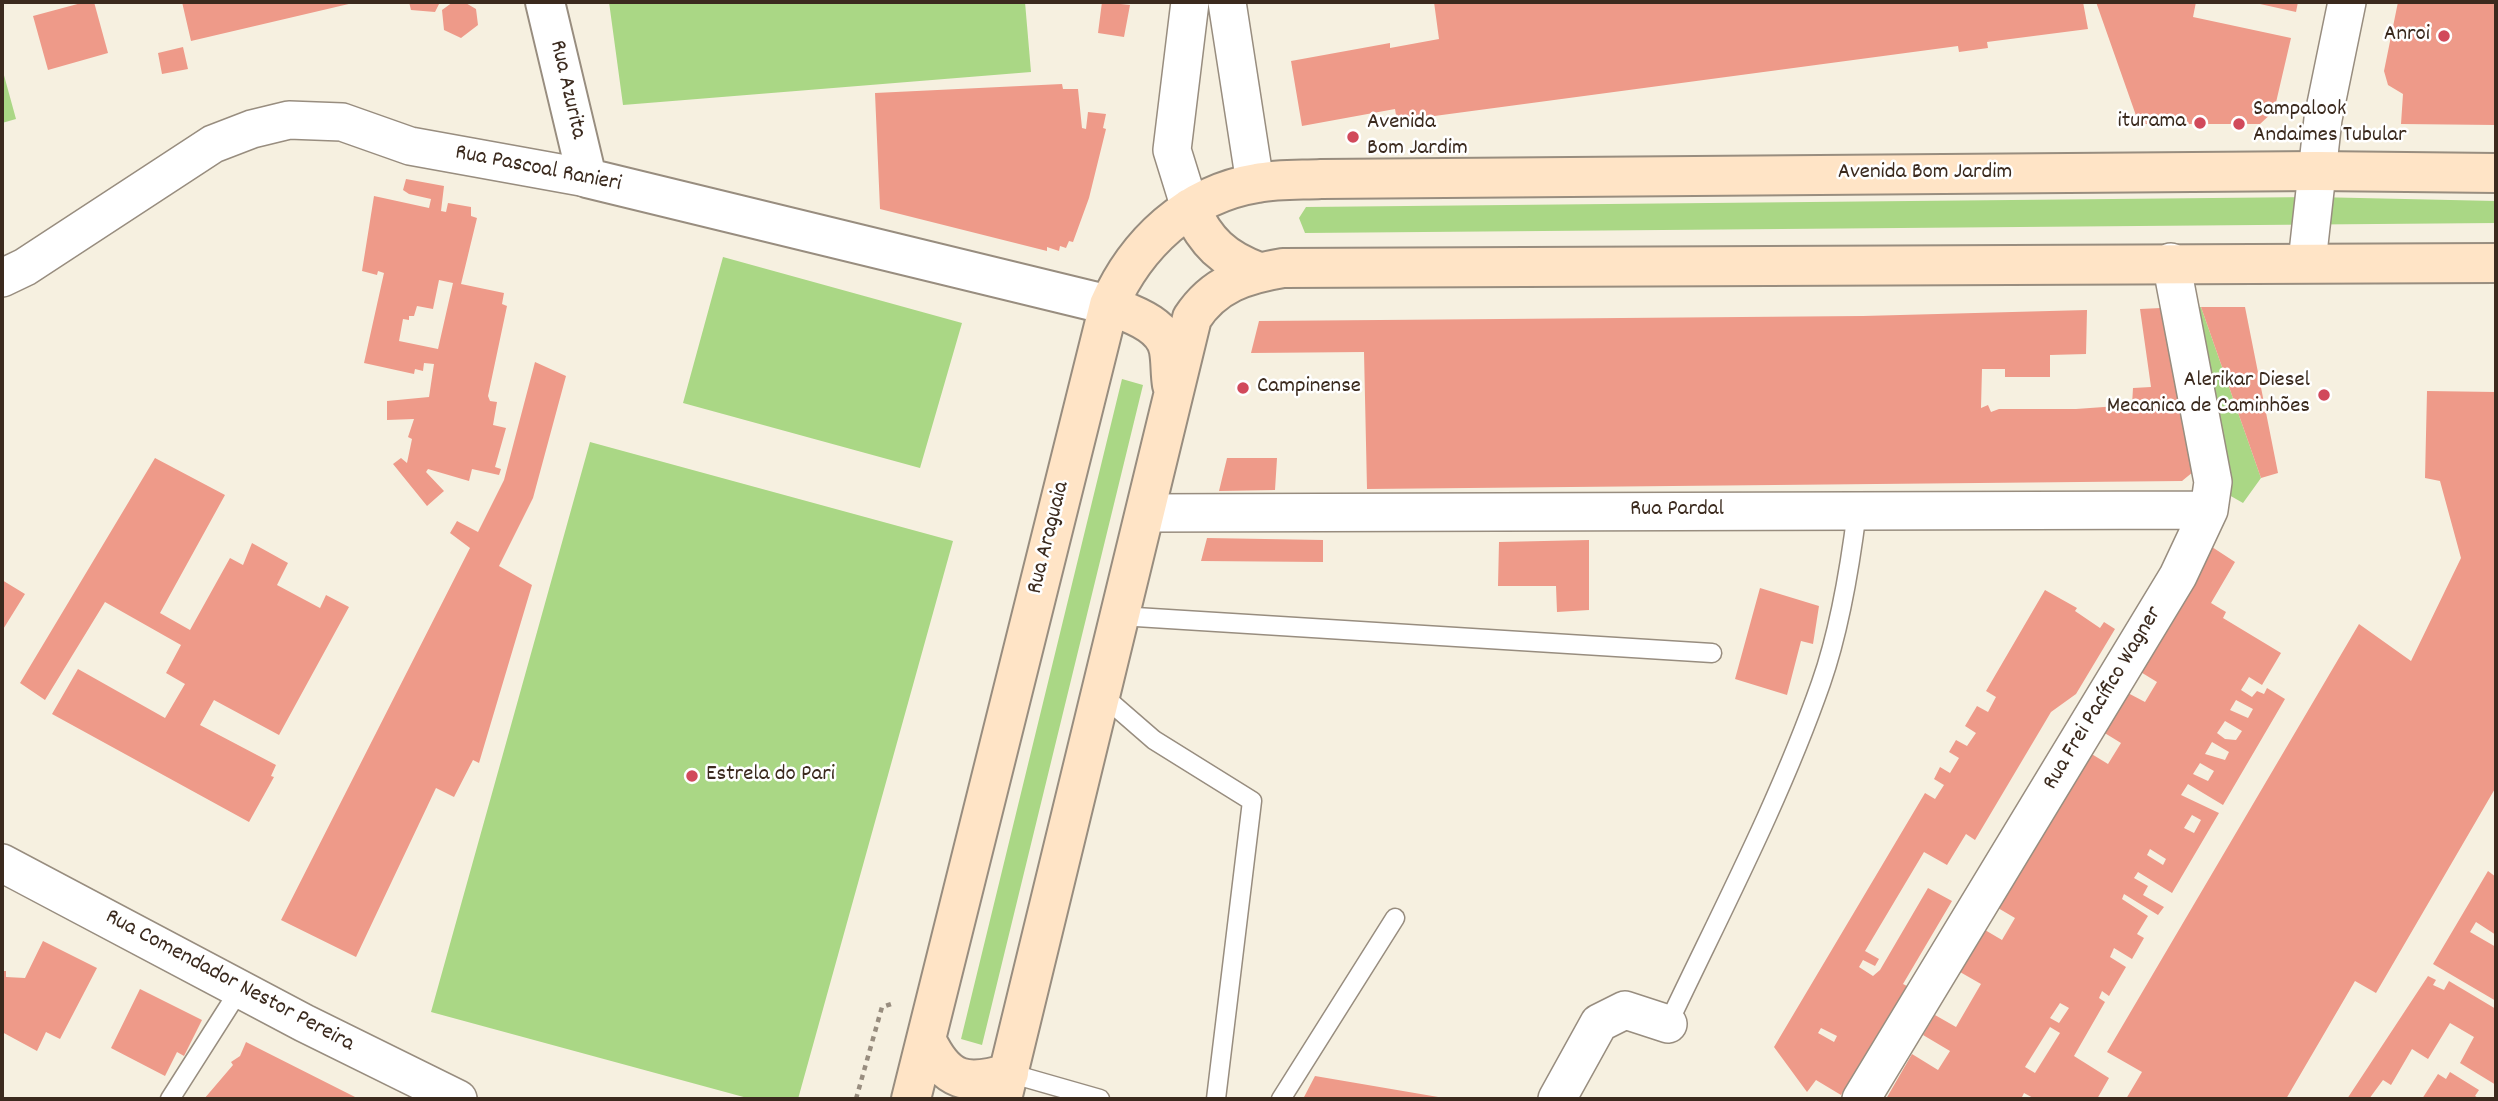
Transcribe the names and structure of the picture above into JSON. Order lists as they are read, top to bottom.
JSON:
{
  "streets": {
    "main road": ["Avenida Bom Jardim", "Rua Araguaia"],
    "street": [
      "Rua Azurita",
      "Rua Pascoal Ranieri",
      "Rua Pardal",
      "Rua Frei Pacífico Wagner",
      "Rua Comendador Nestor Pereira"
    ]
  },
  "crossings": [
    ["Rua Azurita", "Rua Pascoal Ranieri"],
    ["Rua Pascoal Ranieri", "Rua Araguaia"],
    ["Avenida Bom Jardim", "Rua Araguaia"],
    ["Rua Pardal", "Rua Frei Pacífico Wagner"]
  ],
  "places": [
    "Anroi",
    "iturama",
    "Sampalook Andaimes Tubular",
    "Avenida Bom Jardim",
    "Campinense",
    "Alerikar Diesel Mecanica de Caminhões",
    "Estrela do Pari"
  ]
}
